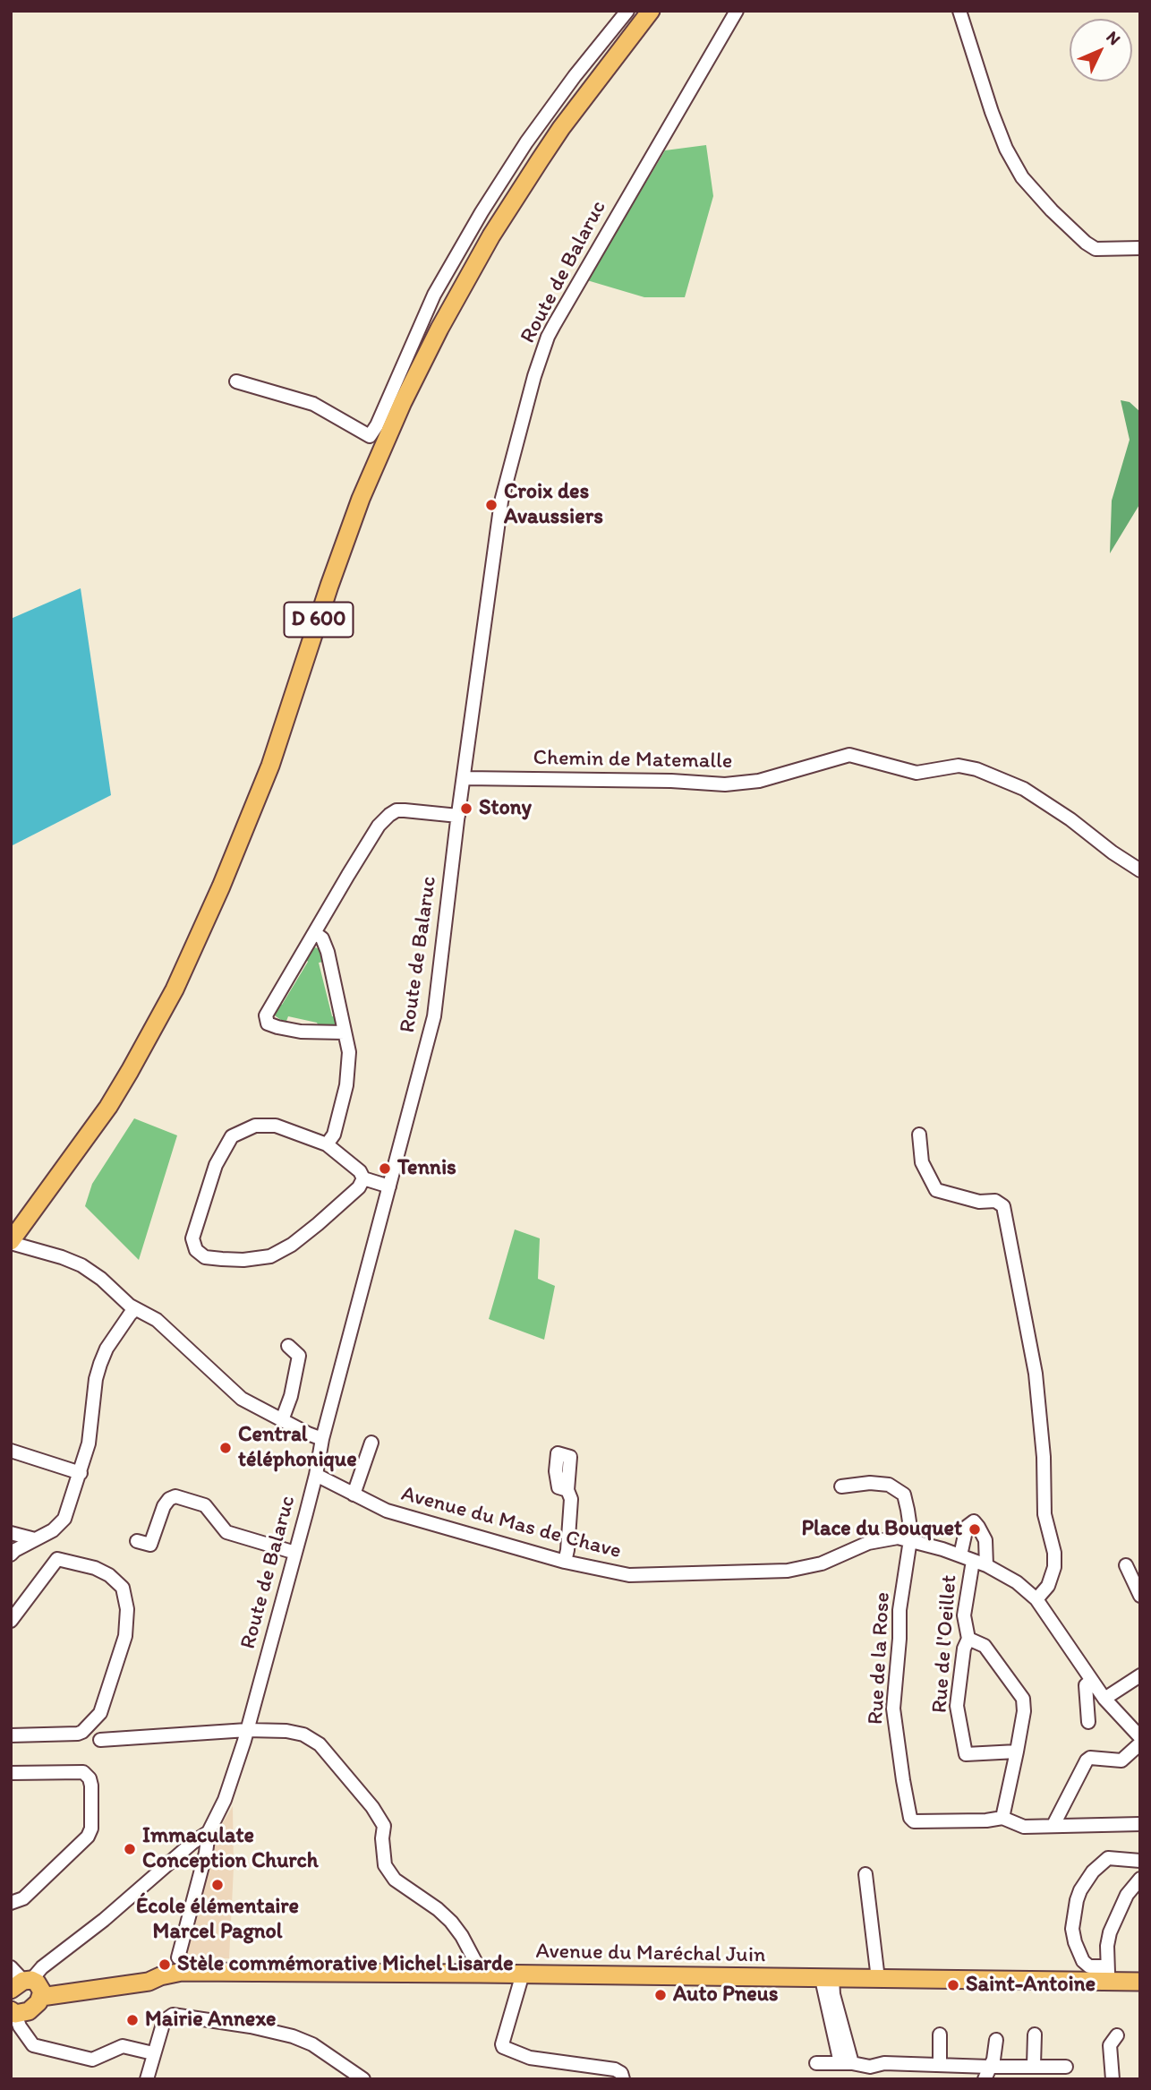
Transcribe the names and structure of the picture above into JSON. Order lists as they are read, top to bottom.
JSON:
{
  "streets": {
    "main road": ["D 600", "Avenue du Maréchal Juin"],
    "street": [
      "Route de Balaruc",
      "Chemin de Matemalle",
      "Avenue du Mas de Chave",
      "Rue de l'Oeillet",
      "Rue de la Rose"
    ]
  },
  "crossings": [
    ["Route de Balaruc", "Chemin de Matemalle"],
    ["Route de Balaruc", "Avenue du Mas de Chave"],
    ["Route de Balaruc", "Avenue du Maréchal Juin"],
    ["Avenue du Mas de Chave", "Rue de l'Oeillet"],
    ["Avenue du Mas de Chave", "Rue de la Rose"]
  ],
  "places": [
    "Croix des Avaussiers",
    "Stony",
    "Tennis",
    "Central téléphonique",
    "Place du Bouquet",
    "Immaculate Conception Church",
    "École élémentaire Marcel Pagnol",
    "Stèle commémorative Michel Lisarde",
    "Saint-Antoine",
    "Auto Pneus",
    "Mairie Annexe"
  ],
  "north": "top right"
}
